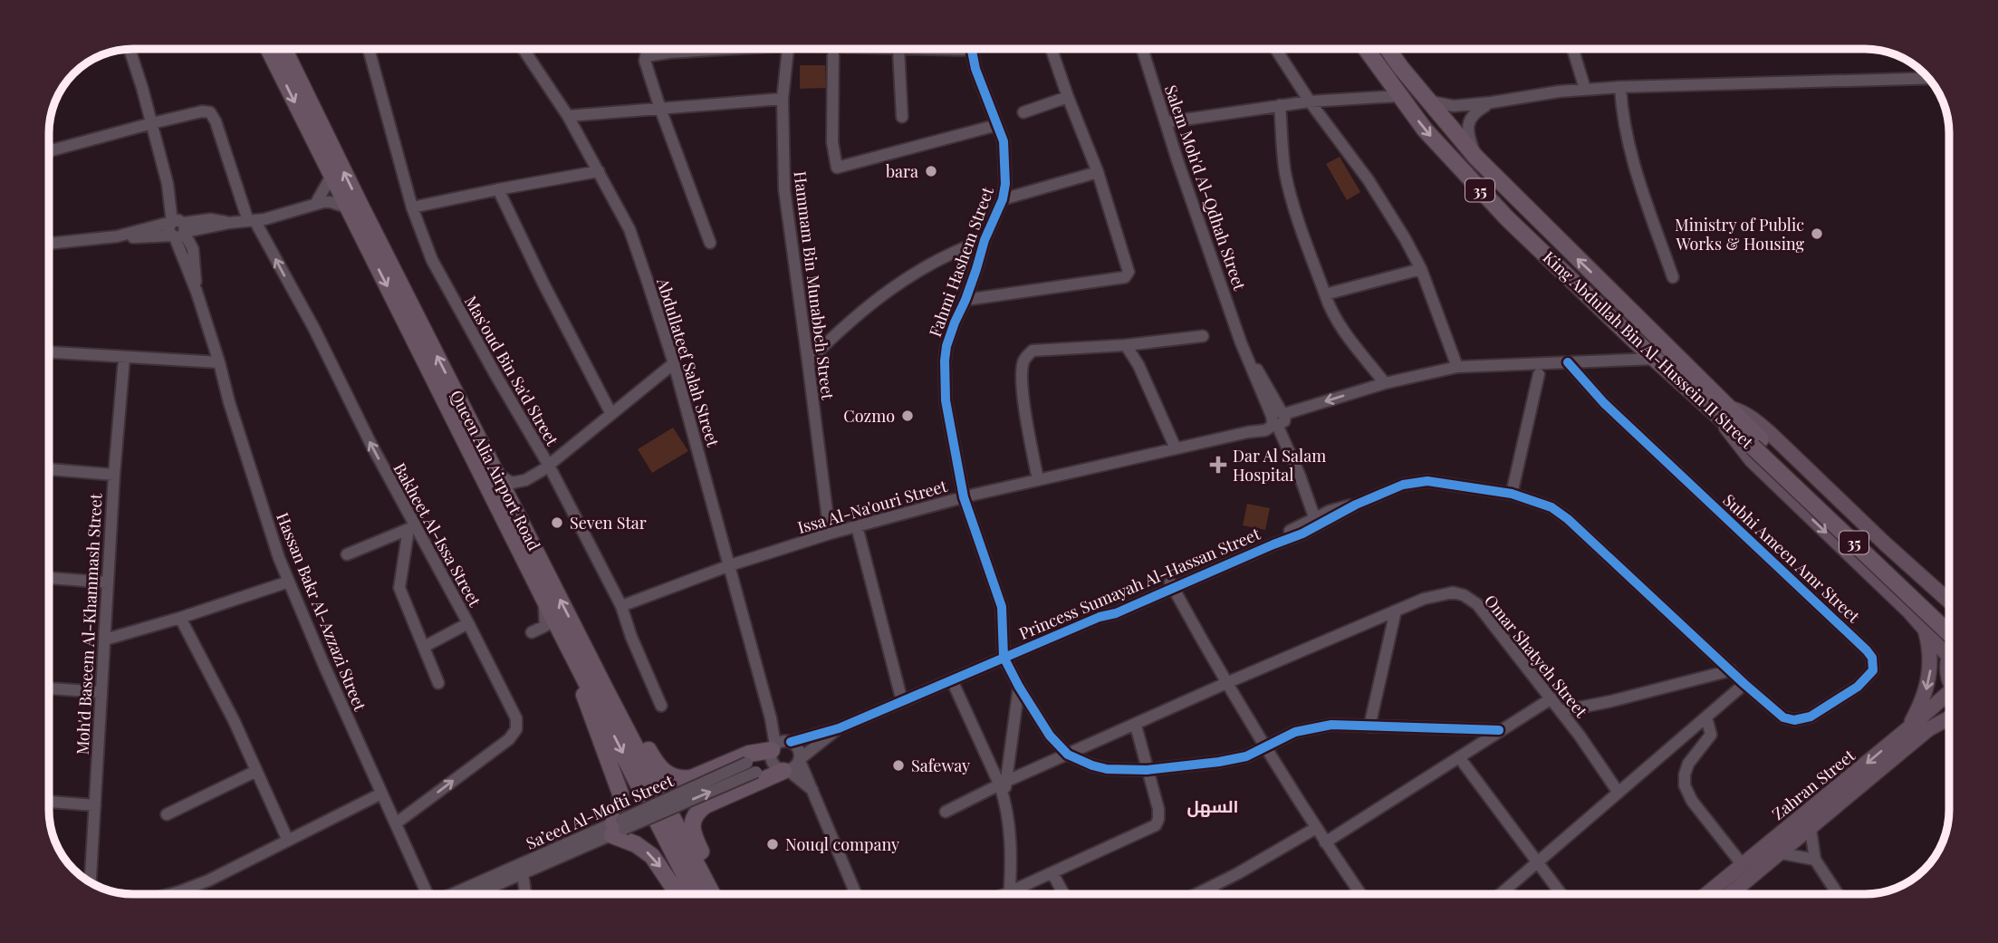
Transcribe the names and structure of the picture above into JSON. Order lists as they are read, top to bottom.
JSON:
{
  "streets": {
    "highway": ["35", "King Abdullah Bin Al-Hussein II Street", "Queen Alia Airport Road"],
    "main road": ["Zahran Street"],
    "street": [
      "Salem Moh'd Al-Qdhah Street",
      "Fahmi Hashem Street",
      "Hammam Bin Munabbeh Street",
      "Abdullateef Salah Street",
      "Mas'oud Bin Sa'd Street",
      "Issa Al-Na'ouri Street",
      "Bakheet Al-Issa Street",
      "Subhi Ameen Amr Street",
      "Princess Sumayah Al-Hassan Street",
      "Hassan Bakr Al-Azzazi Street",
      "Moh'd Baseem Al-Khammash Street",
      "Omar Shatyeh Street",
      "Sa’eed Al-Mofti Street"
    ]
  },
  "crossings": [
    ["Salem Moh'd Al-Qdhah Street", "Issa Al-Na'ouri Street"],
    ["Salem Moh'd Al-Qdhah Street", "Princess Sumayah Al-Hassan Street"],
    ["Fahmi Hashem Street", "Issa Al-Na'ouri Street"],
    ["Fahmi Hashem Street", "Princess Sumayah Al-Hassan Street"],
    ["Hammam Bin Munabbeh Street", "Issa Al-Na'ouri Street"],
    ["Abdullateef Salah Street", "Issa Al-Na'ouri Street"],
    ["Abdullateef Salah Street", "Princess Sumayah Al-Hassan Street"],
    ["Abdullateef Salah Street", "Sa’eed Al-Mofti Street"],
    ["Mas'oud Bin Sa'd Street", "Issa Al-Na'ouri Street"],
    ["Bakheet Al-Issa Street", "Hassan Bakr Al-Azzazi Street"],
    ["Subhi Ameen Amr Street", "Princess Sumayah Al-Hassan Street"],
    ["Princess Sumayah Al-Hassan Street", "Sa’eed Al-Mofti Street"]
  ],
  "one_way": ["Bakheet Al-Issa Street"],
  "districts": ["السهل"],
  "places": {
    "other": [
      "bara",
      "Ministry of Public Works & Housing",
      "Cozmo",
      "Seven Star",
      "Safeway",
      "Nouql company"
    ],
    "health": ["Dar Al Salam Hospital"]
  }
}
